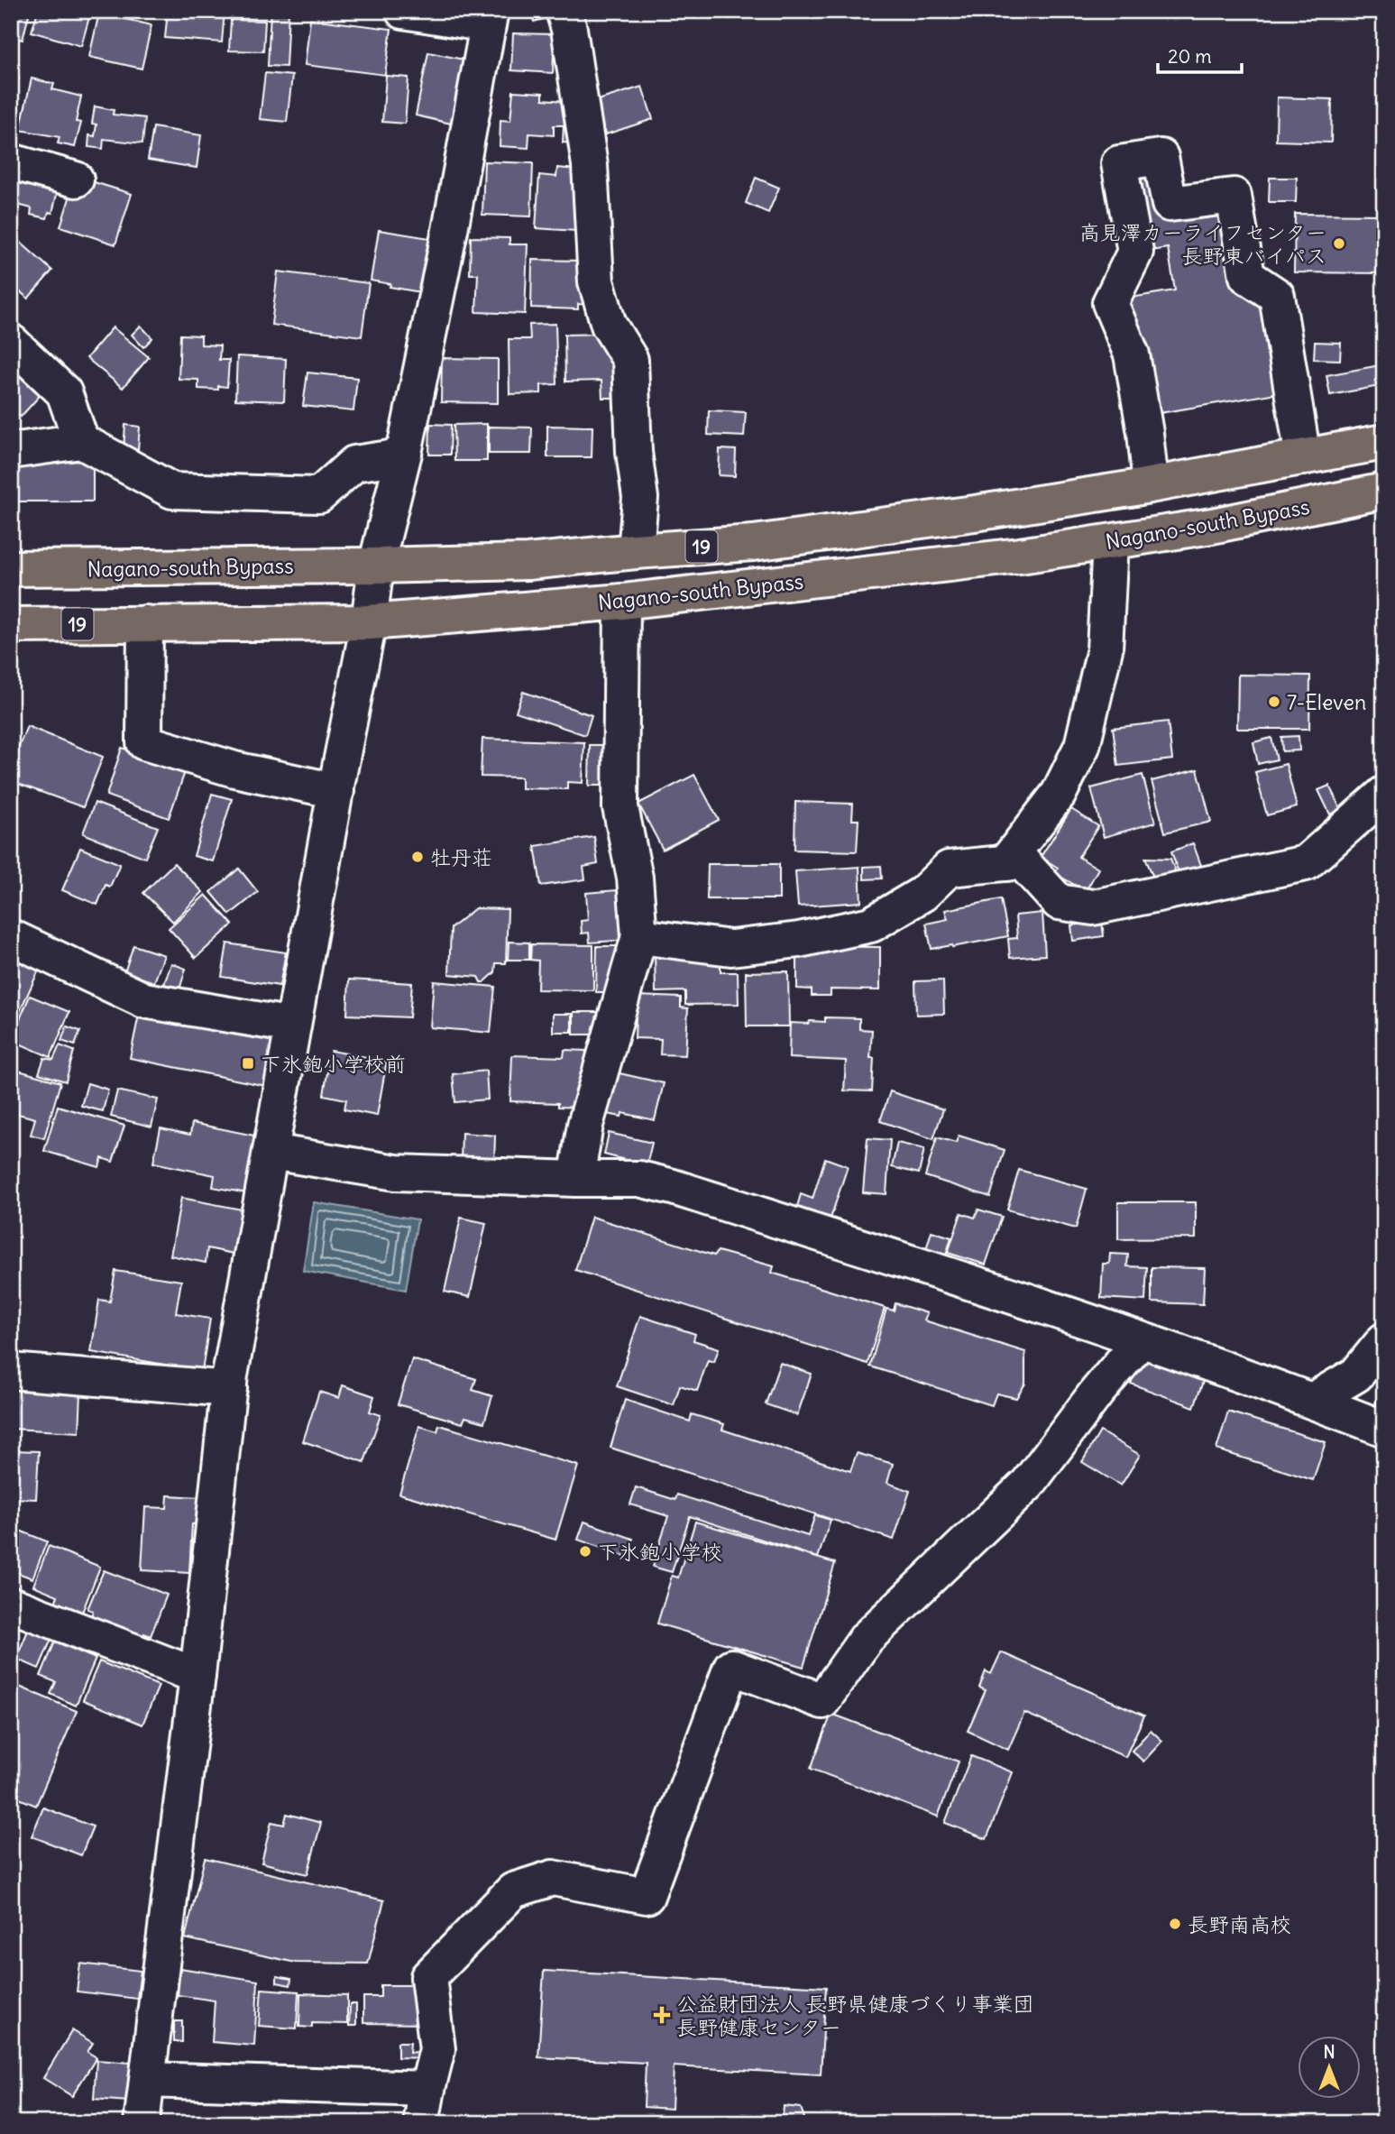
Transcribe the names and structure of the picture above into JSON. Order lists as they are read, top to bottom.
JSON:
{
  "streets": {
    "highway": ["Nagano-south Bypass", "19"]
  },
  "places": {
    "other": [
      "高見澤カーライフセンター 長野東バイパス",
      "7-Eleven",
      "牡丹荘",
      "下氷鉋小学校",
      "長野南高校"
    ],
    "transit": ["下氷鉋小学校前"],
    "health": ["公益財団法人 長野県健康づくり事業団 長野健康センター"]
  },
  "scale_bar": "20 m",
  "north": "top"
}
